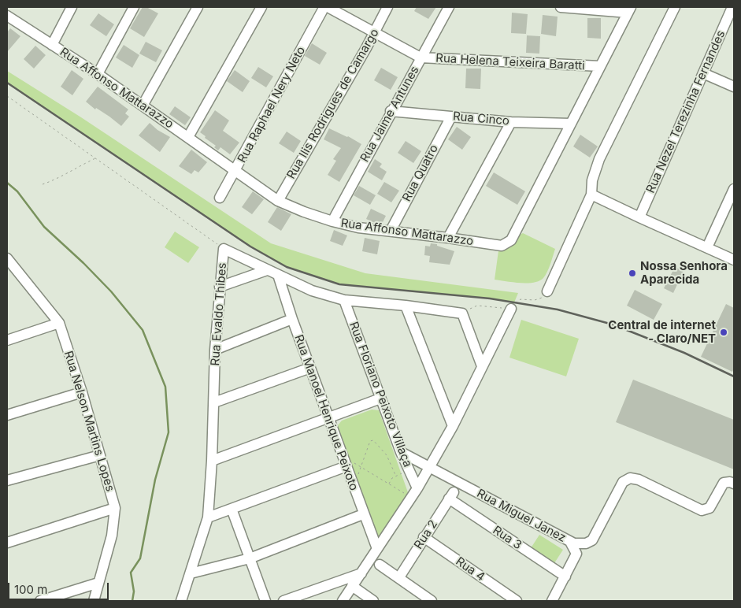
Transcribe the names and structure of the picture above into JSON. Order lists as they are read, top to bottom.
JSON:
{
  "streets": {
    "street": [
      "Rua Helena Teixeira Baratti",
      "Rua Affonso Mattarazzo",
      "Rua Ilis Rodrigues de Camargo",
      "Rua Raphael Nery Neto",
      "Rua Nezel Terezinha Fernandes",
      "Rua Jaime Antunes",
      "Rua Cinco",
      "Rua Quatro",
      "Rua Evaldo Thibes",
      "Rua Floriano Peixoto Villaça",
      "Rua Manoel Henrique Peixoto",
      "Rua Nelson Martins Lopes",
      "Rua Miguel Janez",
      "Rua 2",
      "Rua 3",
      "Rua 4"
    ]
  },
  "crossings": [
    ["Rua Helena Teixeira Baratti", "Rua Affonso Mattarazzo"],
    ["Rua Helena Teixeira Baratti", "Rua Jaime Antunes"],
    ["Rua Affonso Mattarazzo", "Rua Ilis Rodrigues de Camargo"],
    ["Rua Affonso Mattarazzo", "Rua Raphael Nery Neto"],
    ["Rua Affonso Mattarazzo", "Rua Jaime Antunes"],
    ["Rua Affonso Mattarazzo", "Rua Cinco"],
    ["Rua Affonso Mattarazzo", "Rua Quatro"],
    ["Rua Jaime Antunes", "Rua Cinco"],
    ["Rua Cinco", "Rua Quatro"],
    ["Rua Evaldo Thibes", "Rua Floriano Peixoto Villaça"],
    ["Rua Evaldo Thibes", "Rua Manoel Henrique Peixoto"],
    ["Rua Floriano Peixoto Villaça", "Rua Miguel Janez"],
    ["Rua 2", "Rua 3"],
    ["Rua 2", "Rua 4"]
  ],
  "places": ["Nossa Senhora Aparecida", "Central de internet - Claro/NET"],
  "scale_bar": "100 m"
}
